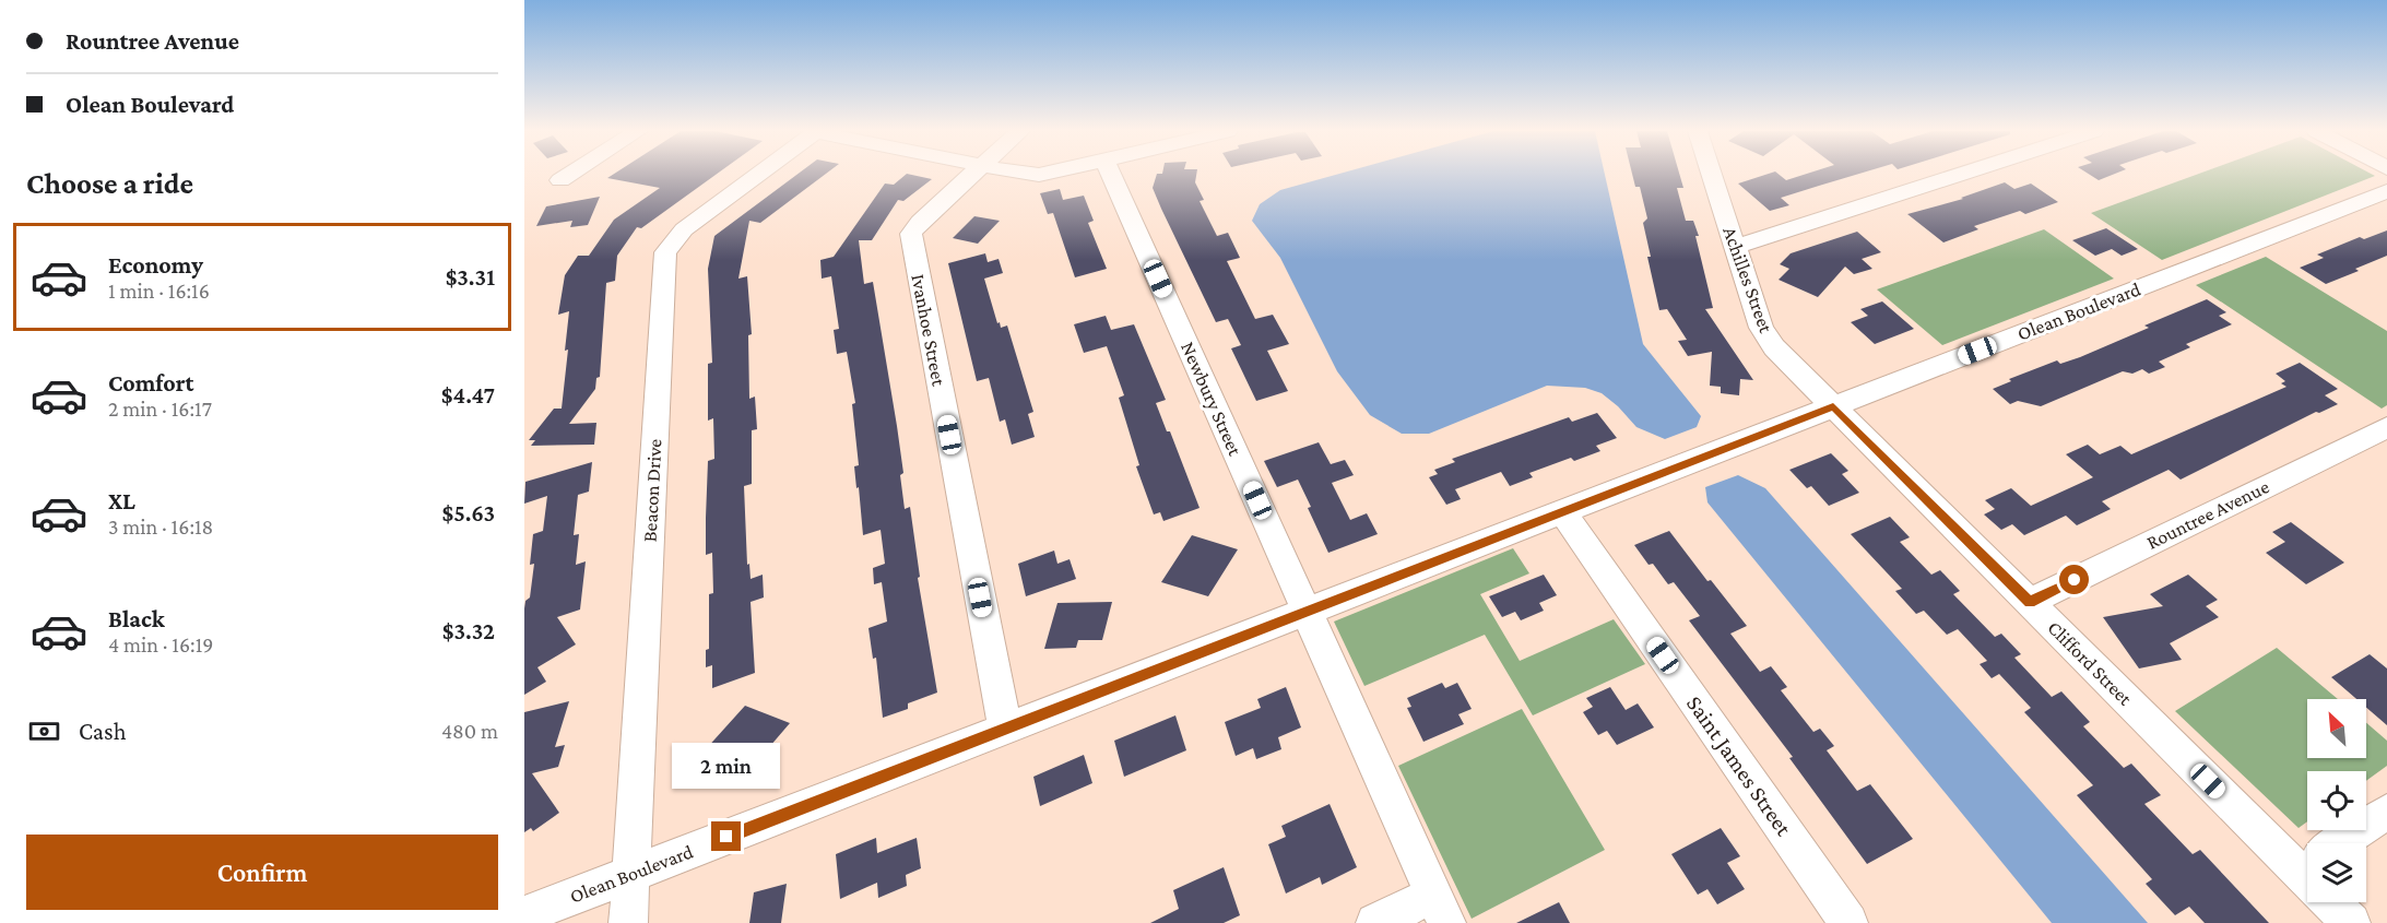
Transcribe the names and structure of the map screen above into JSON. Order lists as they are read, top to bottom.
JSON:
{
  "streets": {
    "street": [
      "Achilles Street",
      "Olean Boulevard",
      "Ivanhoe Street",
      "Newbury Street",
      "Beacon Drive",
      "Rountree Avenue",
      "Clifford Street",
      "Saint James Street"
    ]
  },
  "crossings": [
    ["Achilles Street", "Olean Boulevard"],
    ["Achilles Street", "Clifford Street"],
    ["Olean Boulevard", "Ivanhoe Street"],
    ["Olean Boulevard", "Newbury Street"],
    ["Olean Boulevard", "Beacon Drive"],
    ["Olean Boulevard", "Clifford Street"],
    ["Olean Boulevard", "Saint James Street"],
    ["Rountree Avenue", "Clifford Street"]
  ],
  "north": "top left",
  "page": {
    "banner": ["Rountree Avenue", "Olean Boulevard"],
    "heading": "Choose a ride",
    "list": [
      {
        "name": "Economy",
        "note": "1 min · 16:16",
        "value": "$3.31"
      },
      {
        "name": "Comfort",
        "note": "2 min · 16:17",
        "value": "$4.47"
      },
      {
        "name": "XL",
        "note": "3 min · 16:18",
        "value": "$5.63"
      },
      {
        "name": "Black",
        "note": "4 min · 16:19",
        "value": "$3.32"
      }
    ],
    "pay": ["Cash", "480 m"],
    "bubble": "2 min",
    "buttons": "Confirm"
  }
}
